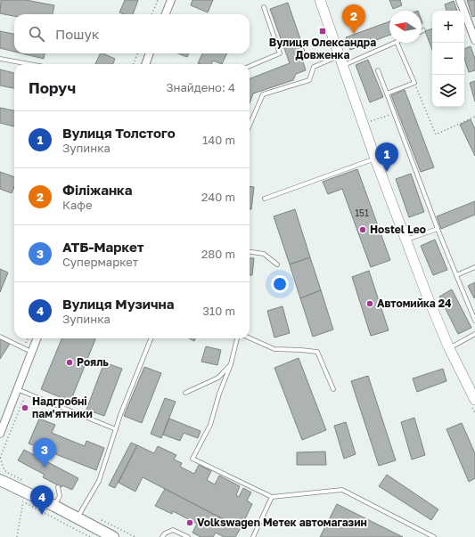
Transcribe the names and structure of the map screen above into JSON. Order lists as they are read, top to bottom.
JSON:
{
  "places": {
    "transit": ["Вулиця Олександра Довженка"],
    "other": [
      "Hostel Leo",
      "Автомийка 24",
      "Рояль",
      "Надгробні пам'ятники",
      "Volkswagen Метек автомагазин"
    ]
  },
  "house_numbers": ["151"],
  "north": "left",
  "page": {
    "pins": [
      "2",
      "1",
      "3",
      "4"
    ],
    "map_buttons": ["+", "−"],
    "search": "Пошук",
    "heading": ["Поруч", "Знайдено: 4"],
    "list": [
      {
        "mark": "1",
        "name": "Вулиця Толстого",
        "note": "Зупинка",
        "value": "140 m"
      },
      {
        "mark": "2",
        "name": "Філіжанка",
        "note": "Кафе",
        "value": "240 m"
      },
      {
        "mark": "3",
        "name": "АТБ-Маркет",
        "note": "Супермаркет",
        "value": "280 m"
      },
      {
        "mark": "4",
        "name": "Вулиця Музична",
        "note": "Зупинка",
        "value": "310 m"
      }
    ]
  }
}
